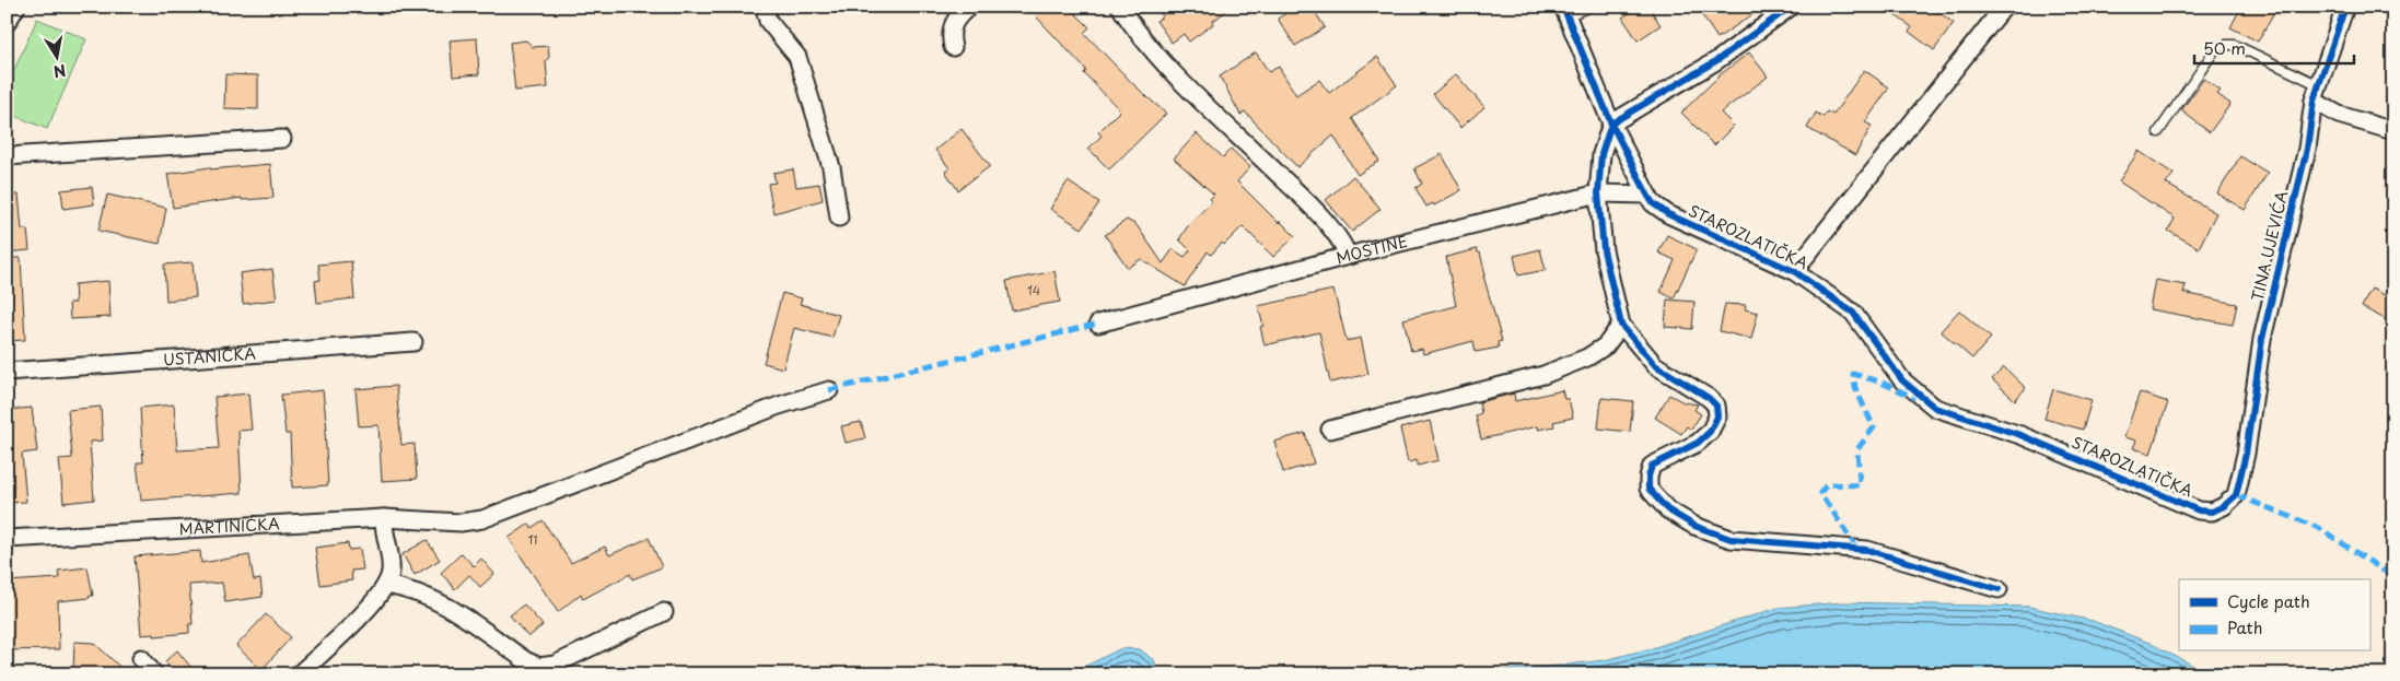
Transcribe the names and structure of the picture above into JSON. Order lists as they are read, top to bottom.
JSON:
{
  "streets": {
    "street": [
      "STAROZLATIČKA",
      "TINA UJEVIĆA",
      "MOSTINE",
      "USTANIČKA",
      "MARTINIĆKA"
    ]
  },
  "crossings": [
    ["STAROZLATIČKA", "TINA UJEVIĆA"],
    ["STAROZLATIČKA", "MOSTINE"]
  ],
  "house_numbers": ["14", "11"],
  "legend": ["Cycle path", "Path"],
  "scale_bar": "50 m",
  "north": "bottom"
}
